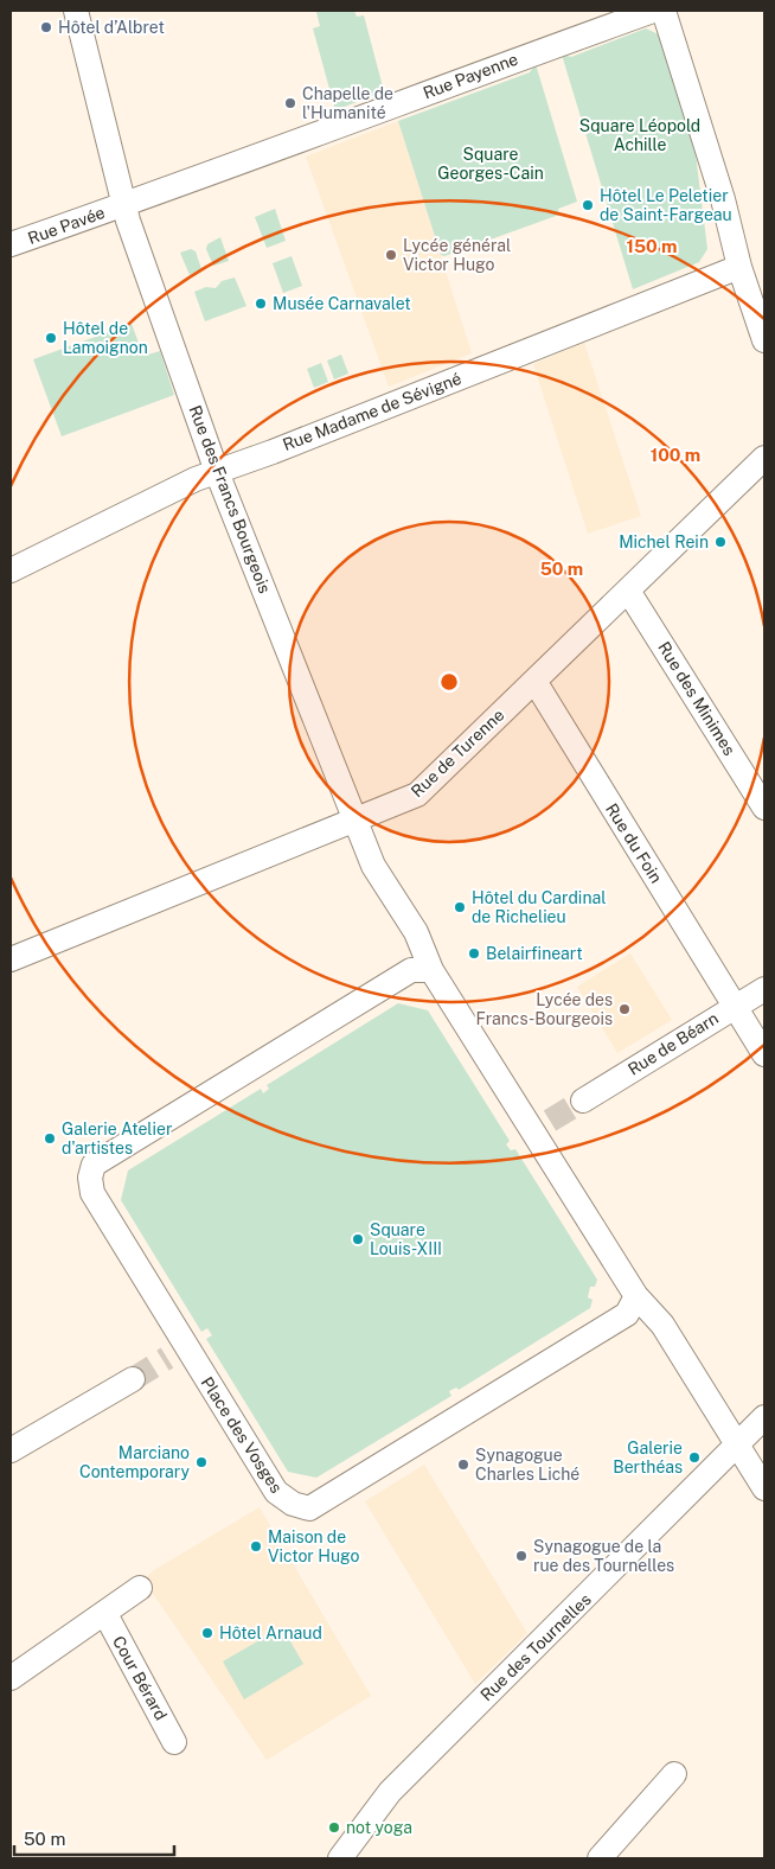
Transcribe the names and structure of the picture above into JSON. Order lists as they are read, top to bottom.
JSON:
{
  "streets": {
    "street": [
      "Rue Payenne",
      "Rue Pavée",
      "Rue Madame de Sévigné",
      "Rue des Francs Bourgeois",
      "Rue des Minimes",
      "Rue de Turenne",
      "Rue du Foin",
      "Rue de Béarn",
      "Place des Vosges",
      "Rue des Tournelles",
      "Cour Bérard"
    ]
  },
  "crossings": [
    ["Rue Payenne", "Rue Pavée"],
    ["Rue Payenne", "Rue des Francs Bourgeois"],
    ["Rue Pavée", "Rue des Francs Bourgeois"],
    ["Rue Madame de Sévigné", "Rue des Francs Bourgeois"],
    ["Rue des Francs Bourgeois", "Rue de Turenne"],
    ["Rue des Francs Bourgeois", "Place des Vosges"],
    ["Rue des Minimes", "Rue de Turenne"],
    ["Rue de Turenne", "Rue du Foin"],
    ["Rue du Foin", "Rue de Béarn"]
  ],
  "parks": ["Square Léopold Achille", "Square Georges-Cain"],
  "places": [
    "Hôtel d’Albret",
    "Chapelle de l'Humanité",
    "Hôtel Le Peletier de Saint-Fargeau",
    "Lycée général Victor Hugo",
    "Musée Carnavalet",
    "Hôtel de Lamoignon",
    "Michel Rein",
    "Hôtel du Cardinal de Richelieu",
    "Belairfineart",
    "Lycée des Francs-Bourgeois",
    "Galerie Atelier d'artistes",
    "Square Louis-XIII",
    "Galerie Berthéas",
    "Marciano Contemporary",
    "Synagogue Charles Liché",
    "Maison de Victor Hugo",
    "Synagogue de la rue des Tournelles",
    "Hôtel Arnaud",
    "not yoga"
  ],
  "scale_bar": "50 m",
  "rings": ["150 m", "100 m", "50 m"]
}
